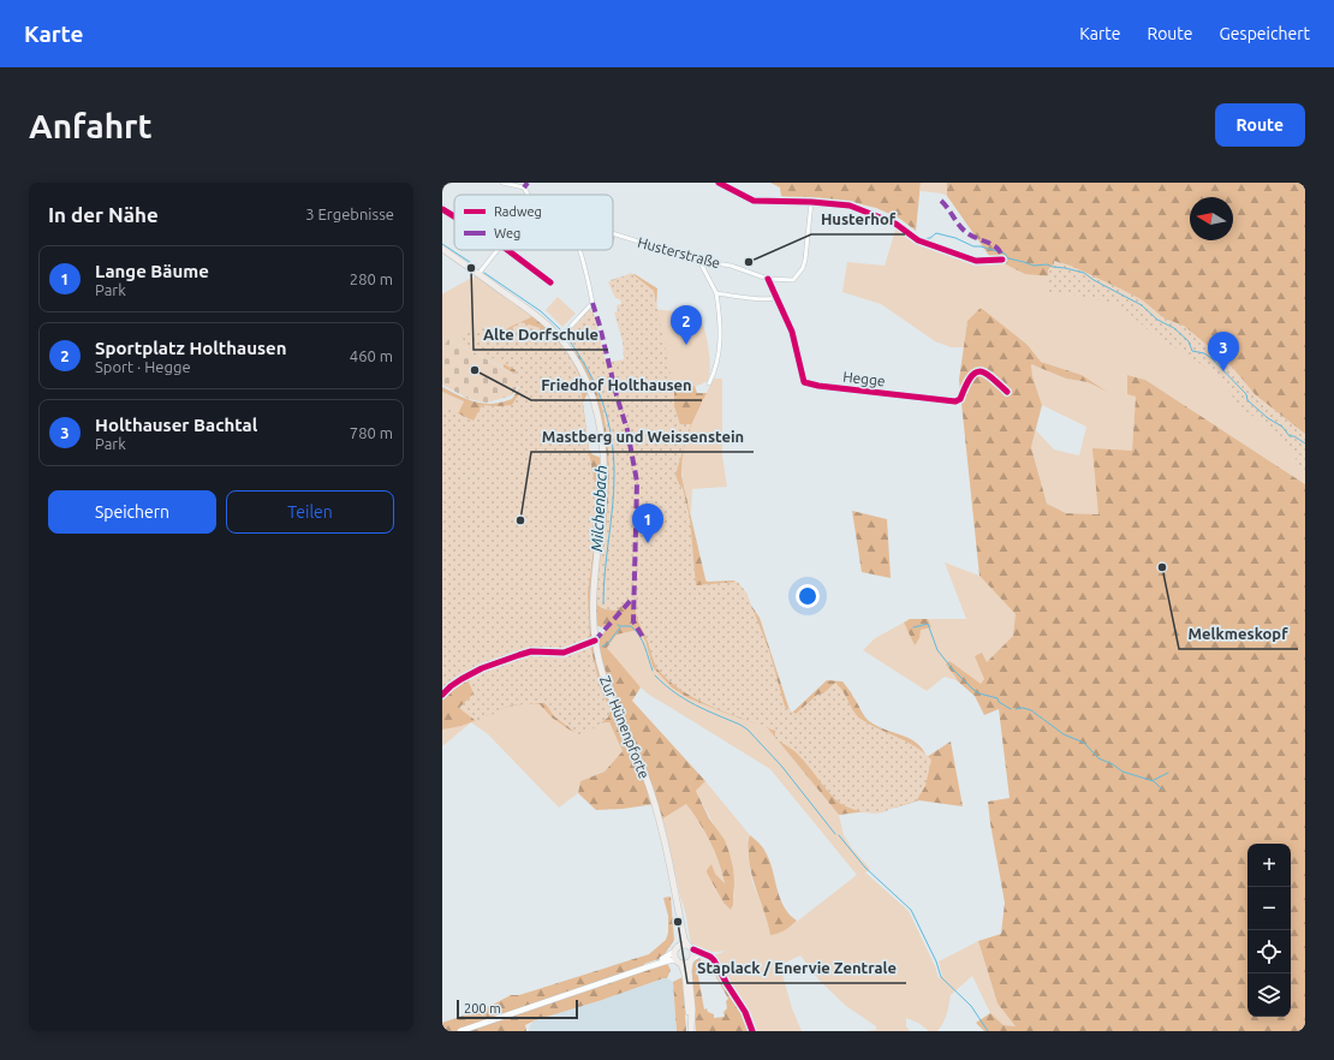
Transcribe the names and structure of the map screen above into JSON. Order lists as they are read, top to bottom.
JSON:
{
  "streets": {
    "main road": ["Zur Hünenpforte"],
    "street": ["Husterstraße", "Hegge"]
  },
  "crossings": [
    ["Husterstraße", "Hegge"]
  ],
  "water": ["Milchenbach"],
  "places": [
    "Husterhof",
    "Alte Dorfschule",
    "Friedhof Holthausen",
    "Mastberg und Weissenstein",
    "Melkmeskopf",
    "Staplack / Enervie Zentrale"
  ],
  "legend": ["Radweg", "Weg"],
  "scale_bar": "200 m",
  "north": "left",
  "page": {
    "header": "Karte",
    "nav": ["Karte", "Route", "Gespeichert"],
    "buttons": [
      "Route",
      ["Speichern", "Teilen"]
    ],
    "title": "Anfahrt",
    "heading": ["In der Nähe", "3 Ergebnisse"],
    "list": [
      {
        "mark": "1",
        "name": "Lange Bäume",
        "note": "Park",
        "value": "280 m"
      },
      {
        "mark": "2",
        "name": "Sportplatz Holthausen",
        "note": "Sport · Hegge",
        "value": "460 m"
      },
      {
        "mark": "3",
        "name": "Holthauser Bachtal",
        "note": "Park",
        "value": "780 m"
      }
    ],
    "pins": ["2", "3", "1"],
    "map_buttons": ["+", "−"],
    "scale": "200 m"
  }
}
